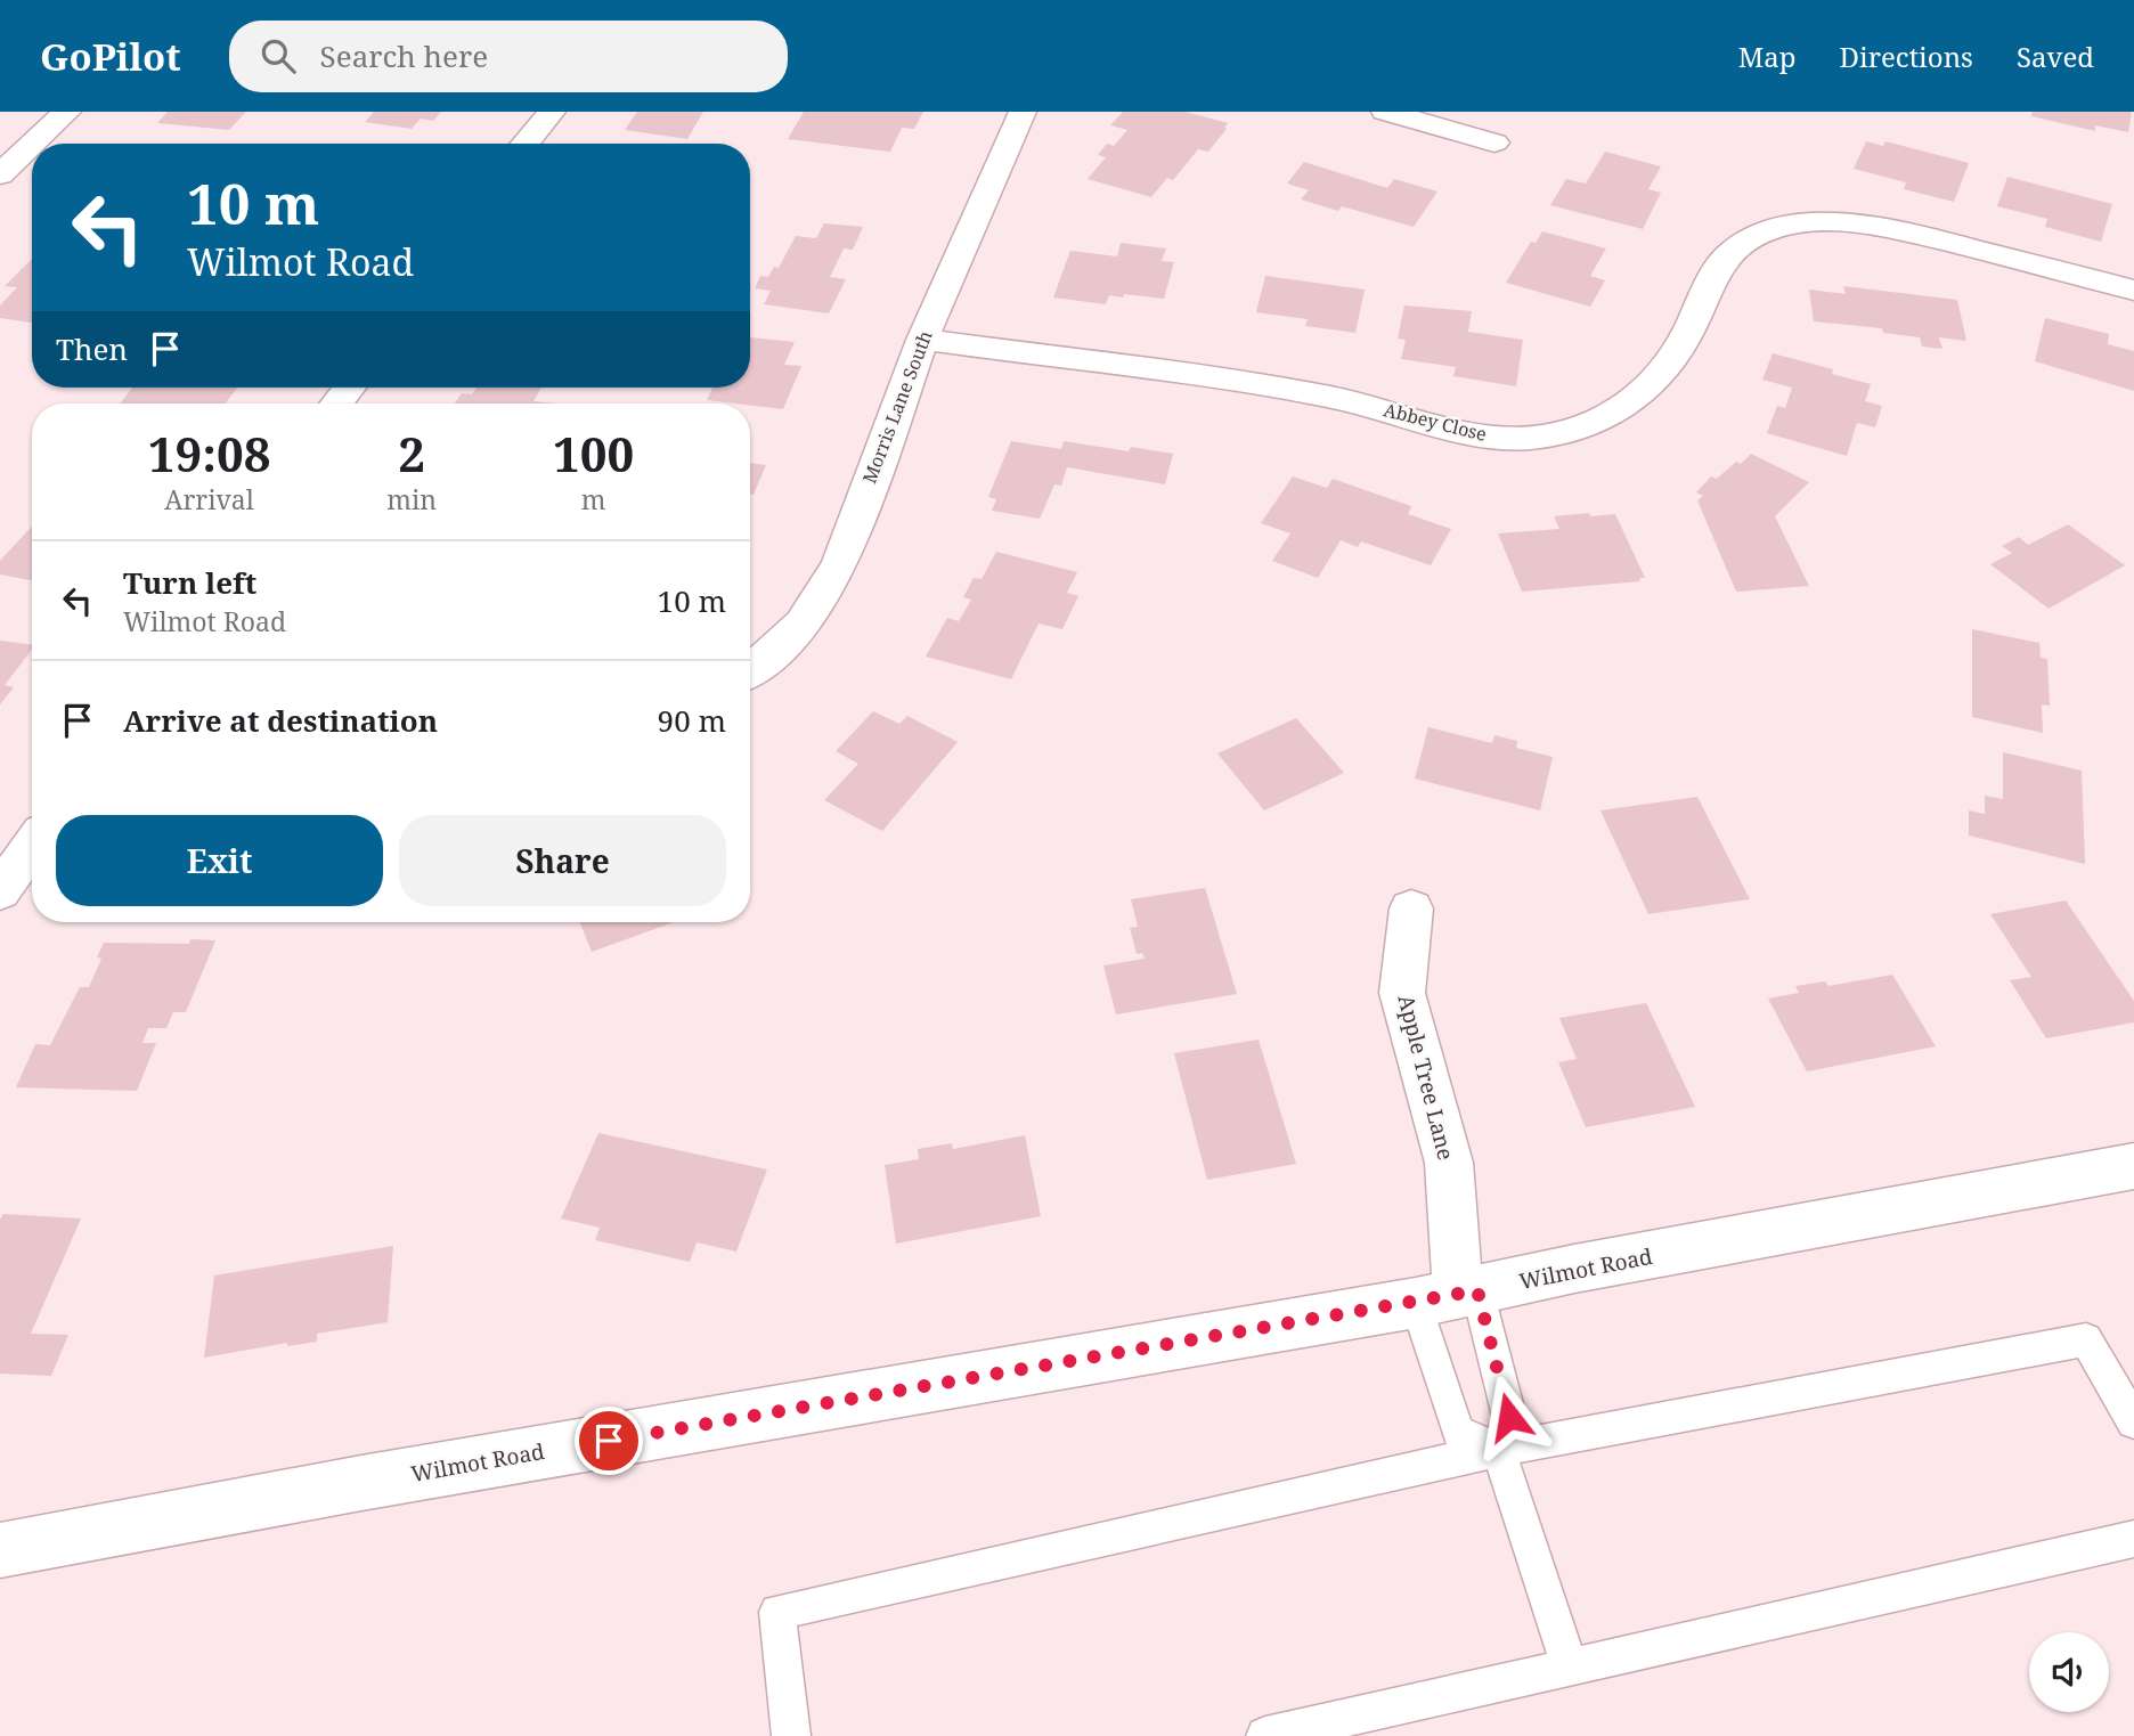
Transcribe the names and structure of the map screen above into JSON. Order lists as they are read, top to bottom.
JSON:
{
  "streets": {
    "street": [
      "Morris Lane South",
      "Abbey Close",
      "Apple Tree Lane",
      "Wilmot Road"
    ]
  },
  "crossings": [
    ["Morris Lane South", "Abbey Close"],
    ["Apple Tree Lane", "Wilmot Road"]
  ],
  "page": {
    "header": "GoPilot",
    "search": "Search here",
    "nav": ["Map", "Directions", "Saved"],
    "turn": ["10 m", "Wilmot Road"],
    "then": "Then",
    "eta": [
      "19:08",
      "Arrival",
      "2",
      "min",
      "100",
      "m"
    ],
    "list": [
      {
        "name": "Turn left",
        "note": "Wilmot Road",
        "value": "10 m"
      },
      {
        "name": "Arrive at destination",
        "value": "90 m"
      }
    ],
    "buttons": ["Exit", "Share"]
  }
}
